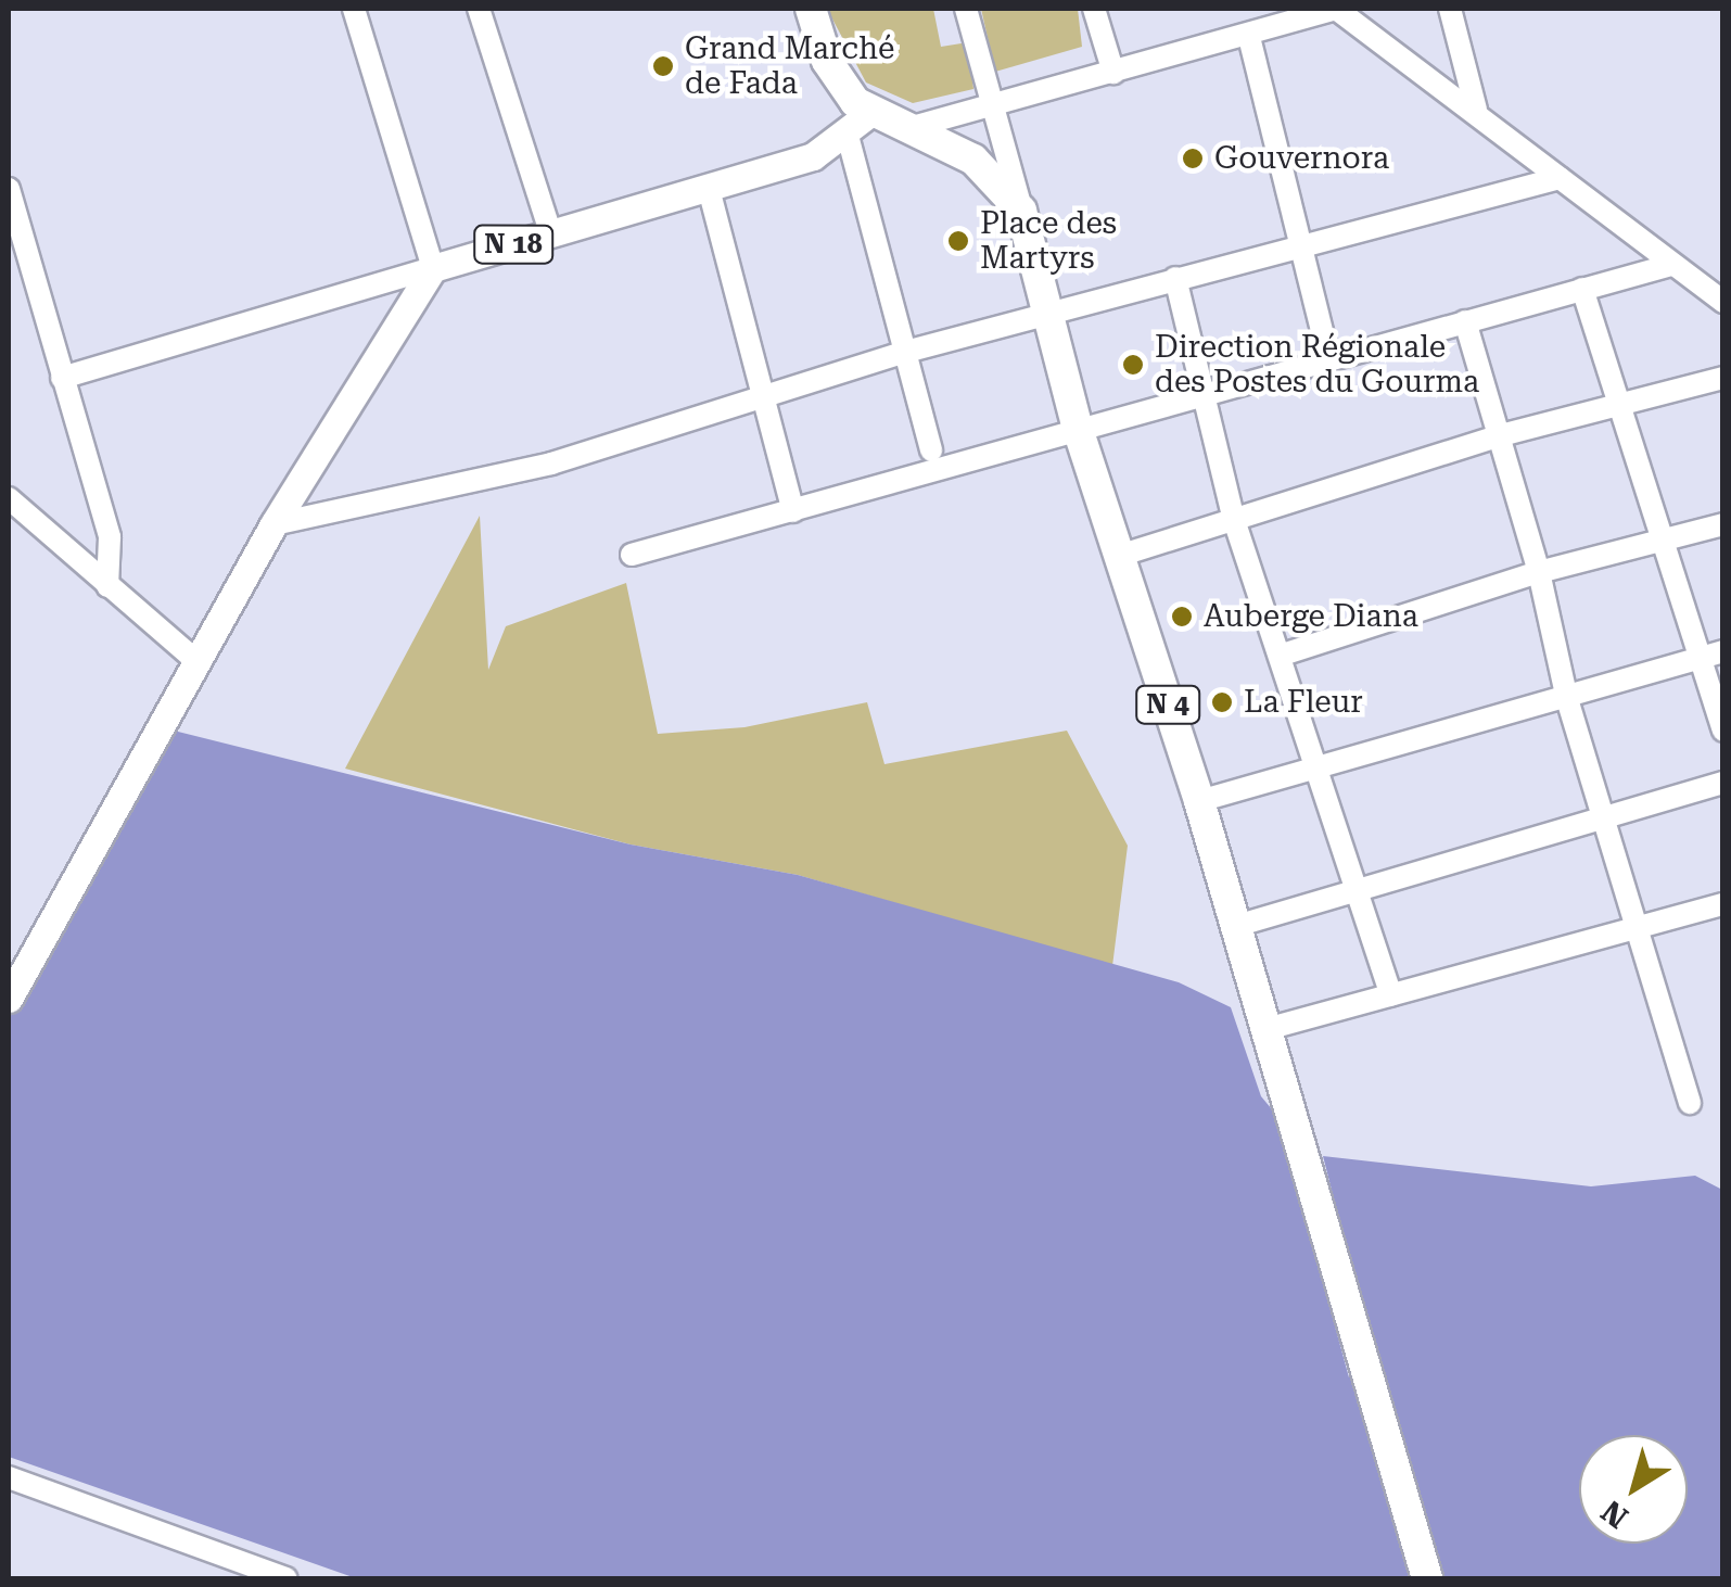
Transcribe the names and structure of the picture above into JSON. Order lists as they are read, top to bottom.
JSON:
{
  "streets": {
    "highway": ["N 4"],
    "main road": ["N 18"]
  },
  "crossings": [
    ["N 18", "N 4"]
  ],
  "places": [
    "Grand Marché de Fada",
    "Gouvernora",
    "Place des Martyrs",
    "Direction Régionale des Postes du Gourma",
    "Auberge Diana",
    "La Fleur"
  ],
  "north": "bottom left"
}
